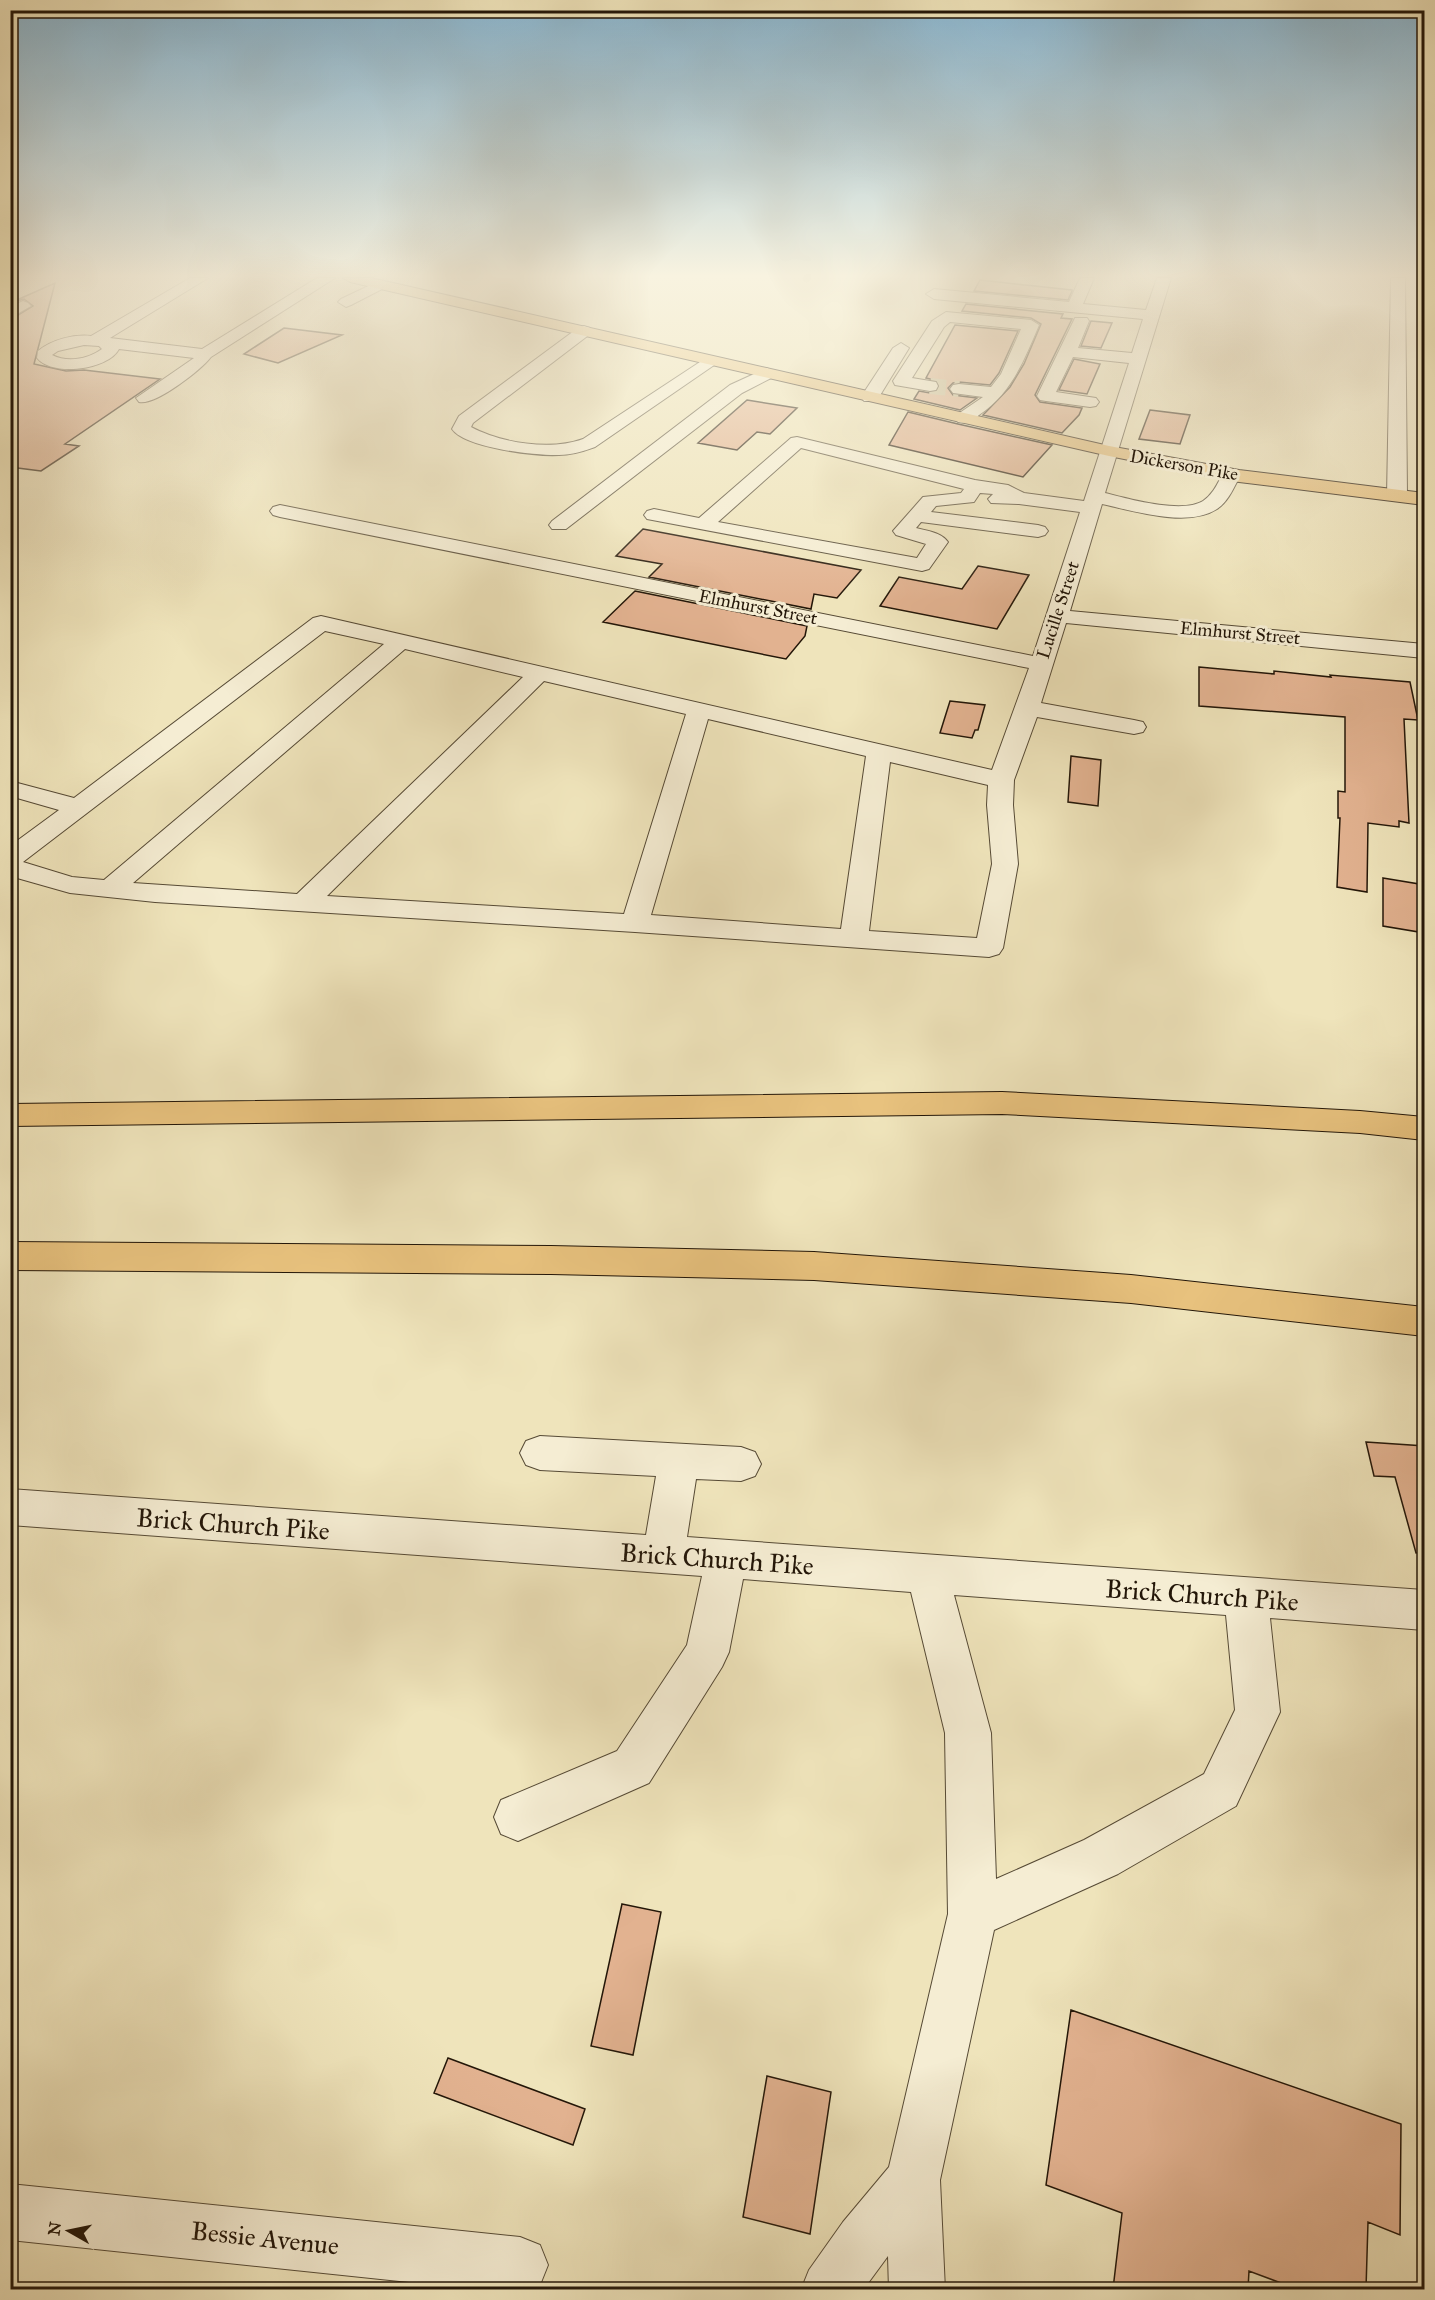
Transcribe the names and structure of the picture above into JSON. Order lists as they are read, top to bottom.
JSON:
{
  "streets": {
    "main road": ["Dickerson Pike"],
    "street": [
      "Elmhurst Street",
      "Lucille Street",
      "Brick Church Pike",
      "Bessie Avenue"
    ]
  },
  "crossings": [
    ["Dickerson Pike", "Lucille Street"],
    ["Elmhurst Street", "Lucille Street"]
  ],
  "north": "left"
}
